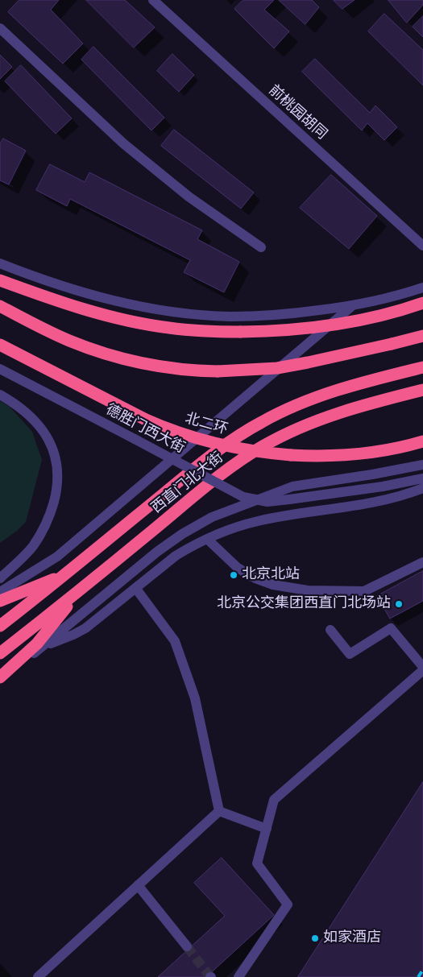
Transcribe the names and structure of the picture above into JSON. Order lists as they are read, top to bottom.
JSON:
{
  "streets": {
    "highway": ["北二环", "西直门北大街"],
    "street": ["前桃园胡同", "德胜门西大街"]
  },
  "places": ["北京北站", "北京公交集团西直门北场站", "如家酒店"]
}
